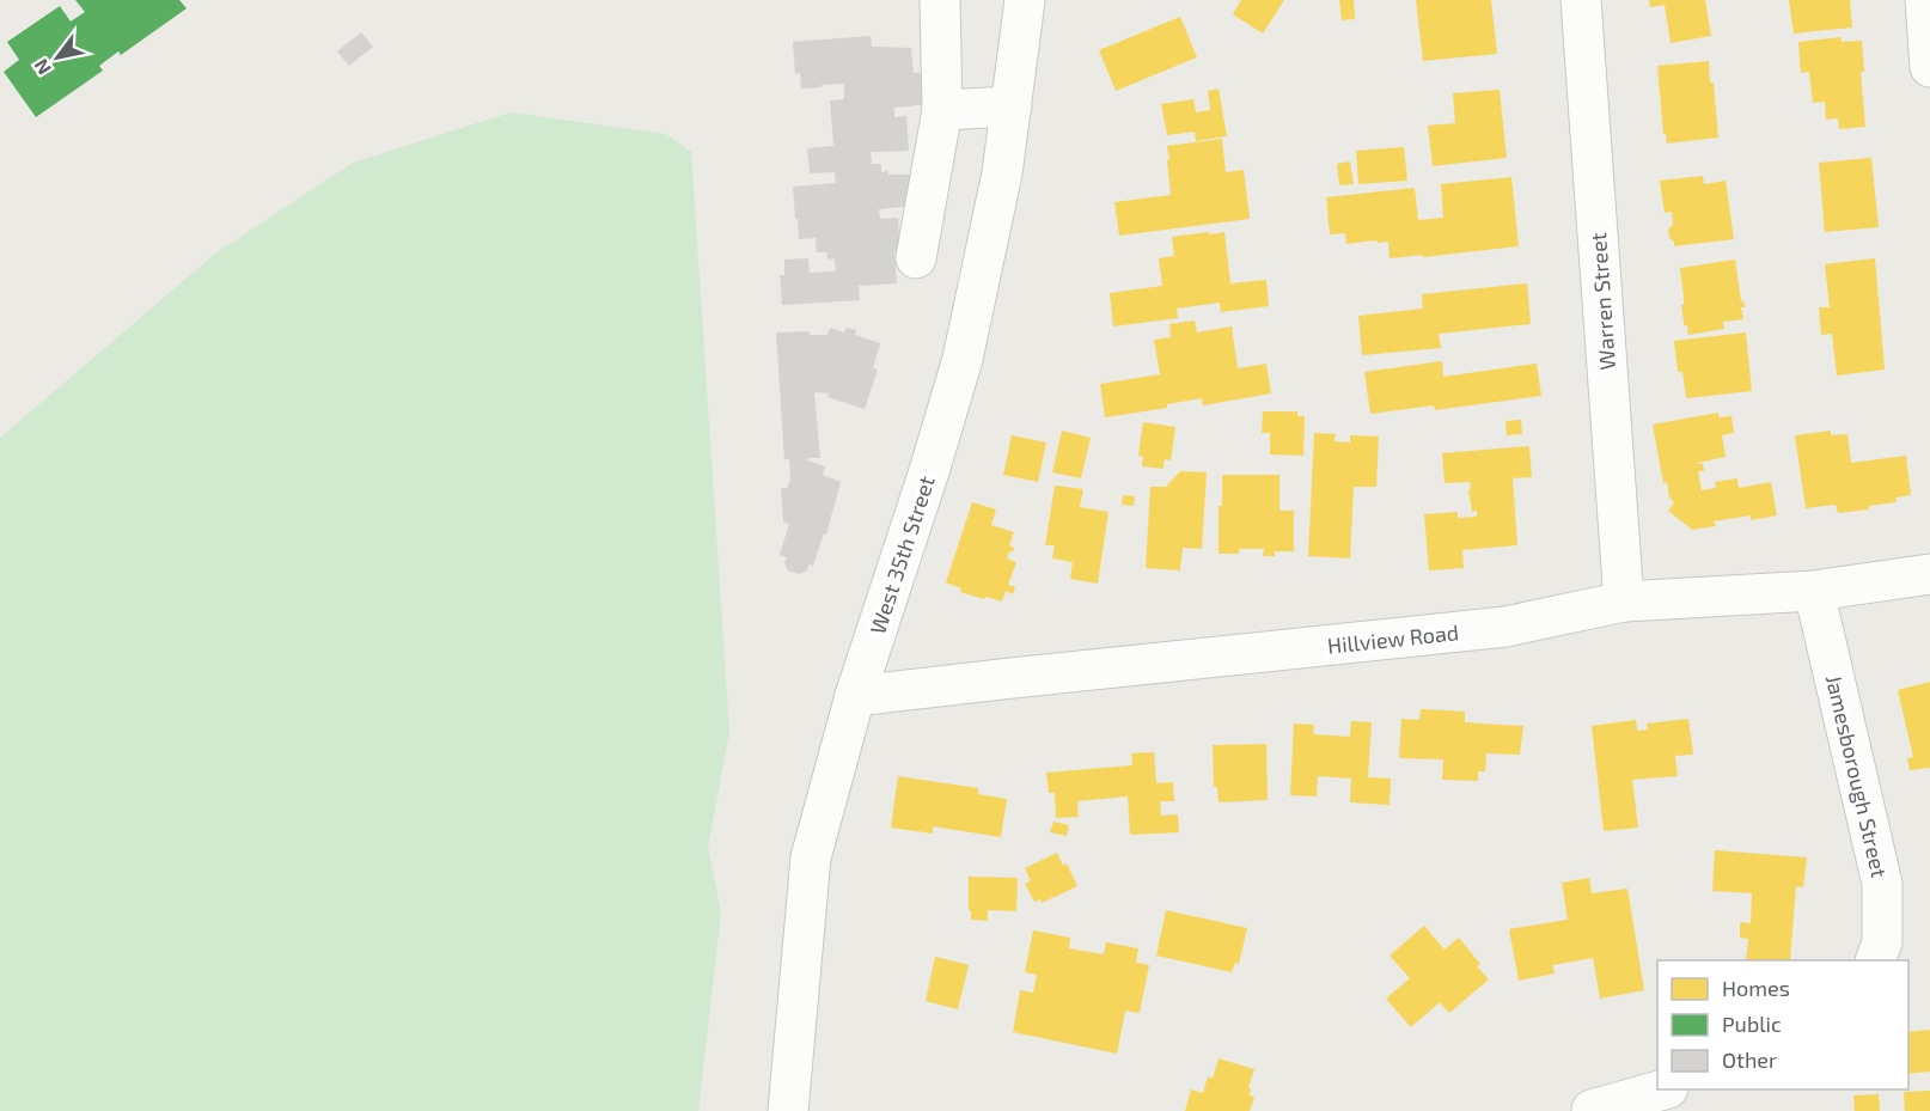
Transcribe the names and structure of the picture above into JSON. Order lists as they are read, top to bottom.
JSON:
{
  "streets": {
    "street": [
      "Warren Street",
      "West 35th Street",
      "Hillview Road",
      "Jamesborough Street"
    ]
  },
  "crossings": [
    ["Warren Street", "Hillview Road"],
    ["West 35th Street", "Hillview Road"],
    ["Hillview Road", "Jamesborough Street"]
  ],
  "legend": ["Homes", "Public", "Other"],
  "north": "bottom left"
}
